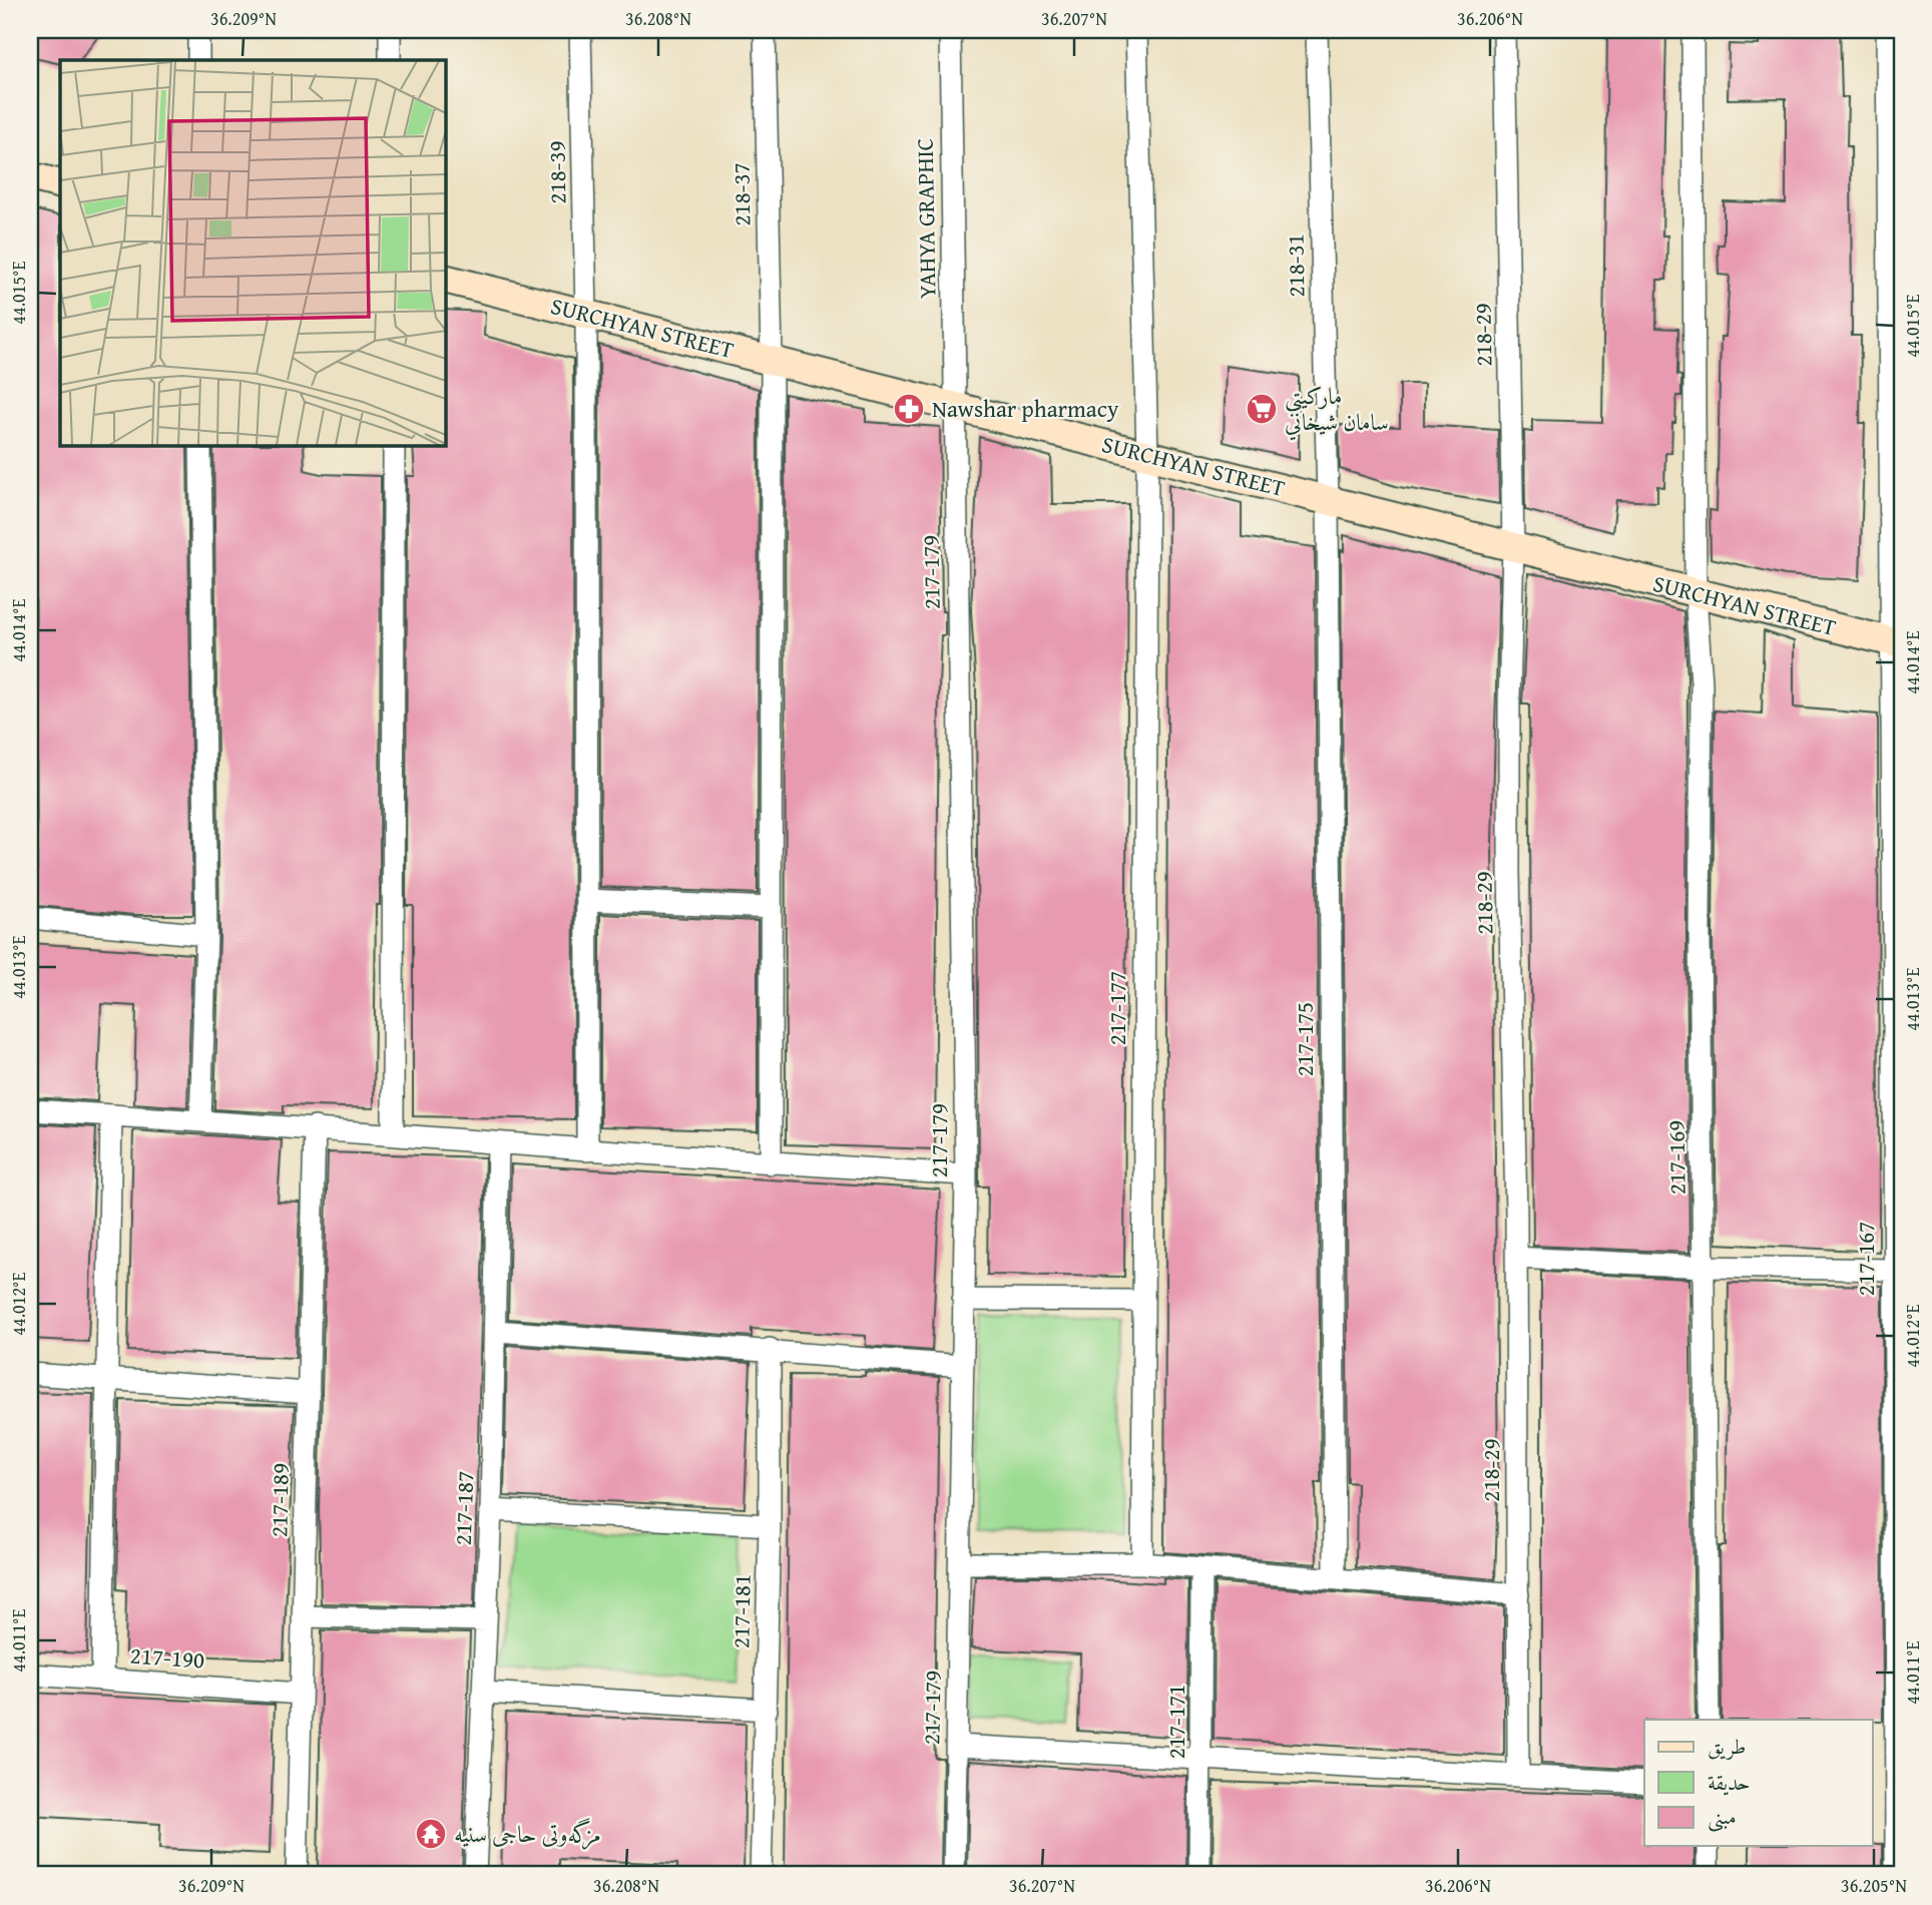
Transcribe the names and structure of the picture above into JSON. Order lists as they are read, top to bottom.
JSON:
{
  "streets": {
    "street": [
      "218-39",
      "218-37",
      "YAHYA GRAPHIC",
      "218-31",
      "SURCHYAN STREET",
      "218-29",
      "217-179",
      "217-177",
      "217-175",
      "217-169",
      "217-167",
      "217-189",
      "217-187",
      "217-181",
      "217-190",
      "217-171"
    ]
  },
  "crossings": [
    ["218-39", "SURCHYAN STREET"],
    ["218-37", "SURCHYAN STREET"],
    ["YAHYA GRAPHIC", "SURCHYAN STREET"],
    ["YAHYA GRAPHIC", "217-179"],
    ["218-31", "SURCHYAN STREET"],
    ["218-31", "217-175"],
    ["SURCHYAN STREET", "218-29"],
    ["SURCHYAN STREET", "217-179"],
    ["SURCHYAN STREET", "217-177"],
    ["SURCHYAN STREET", "217-175"],
    ["SURCHYAN STREET", "217-169"],
    ["SURCHYAN STREET", "217-167"],
    ["217-189", "217-190"]
  ],
  "places": {
    "pharmacy": ["Nawshar pharmacy"],
    "supermarket": ["ماركيتي سامان شيخاني"],
    "temple": ["مزگەوتی حاجی سنیە"]
  },
  "legend": ["طريق", "حديقة", "مبنى"],
  "coordinates": [
    "36.209°N",
    "36.208°N",
    "36.207°N",
    "36.206°N",
    "44.015°E",
    "44.014°E",
    "44.013°E",
    "44.012°E",
    "44.011°E",
    "36.205°N"
  ]
}
